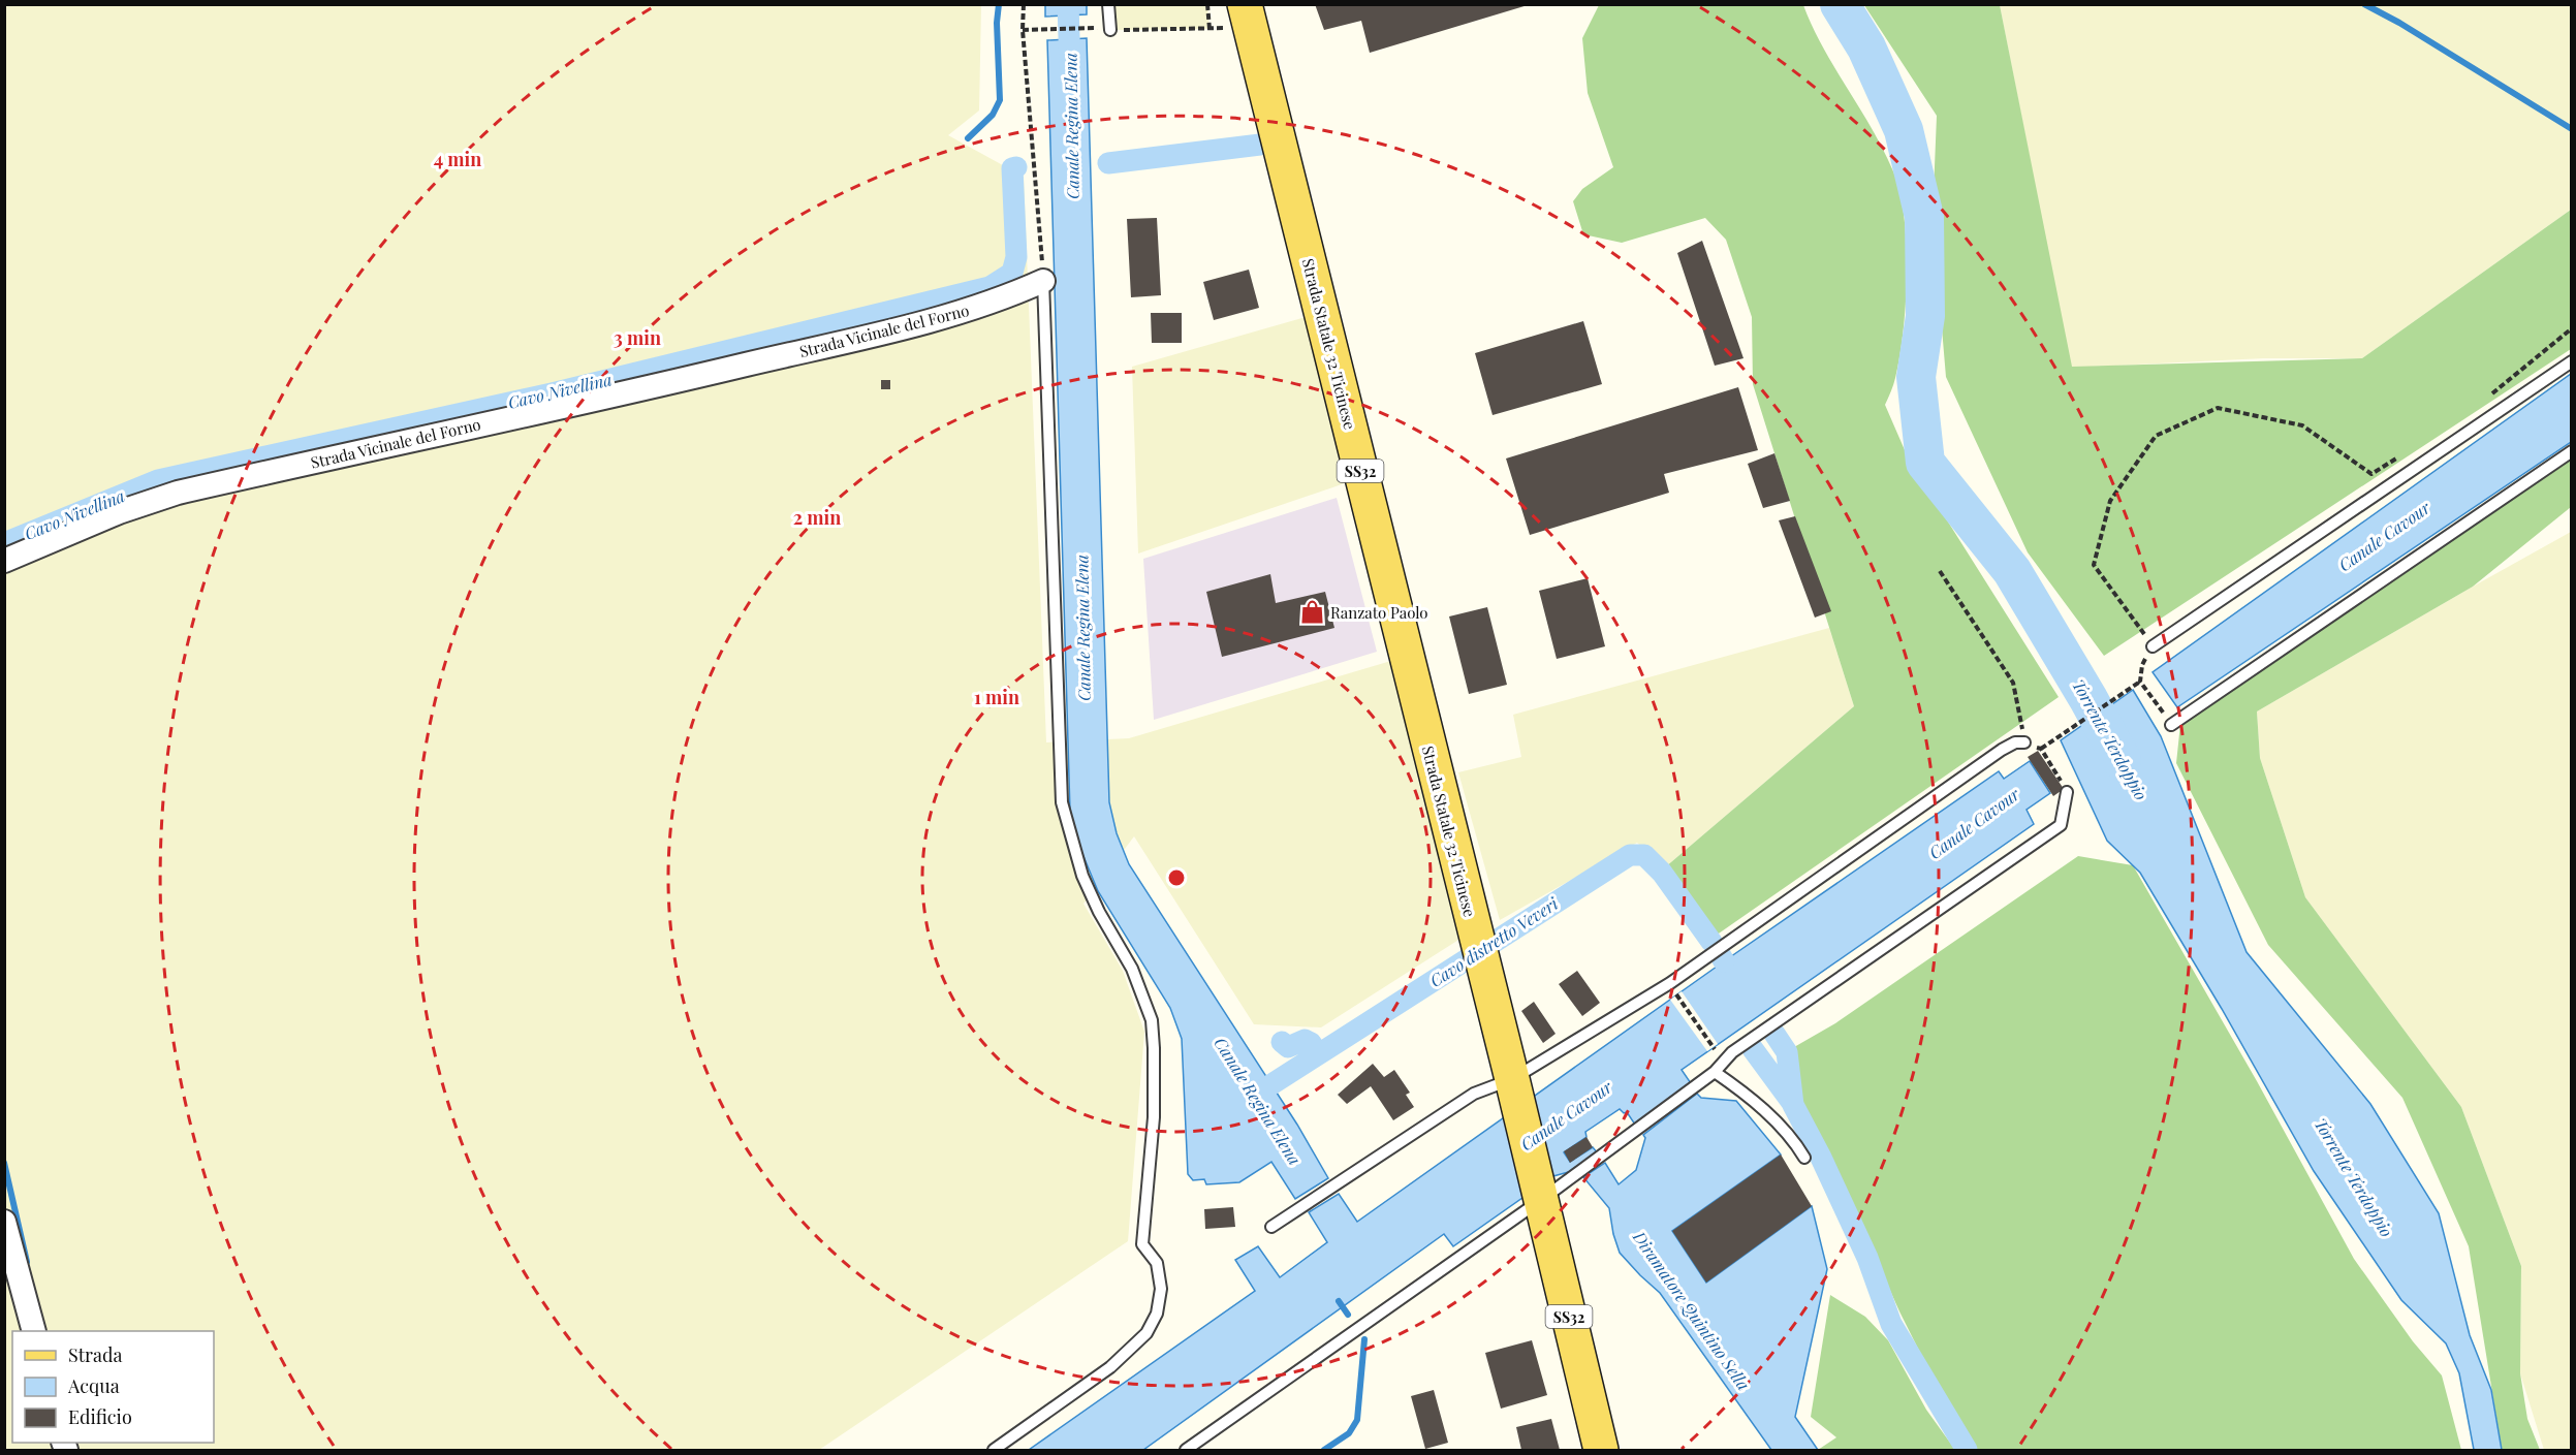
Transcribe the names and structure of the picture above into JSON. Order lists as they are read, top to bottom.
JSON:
{
  "streets": {
    "main road": ["Strada Statale 32 Ticinese", "SS32"],
    "street": ["Strada Vicinale del Forno"]
  },
  "crossings": [
    ["Strada Statale 32 Ticinese", "SS32"]
  ],
  "water": [
    "Canale Regina Elena",
    "Cavo Nivellina",
    "Canale Cavour",
    "Torrente Terdoppio",
    "Cavo distretto Veveri",
    "Diramatore Quintino Sella"
  ],
  "places": {
    "shop": ["Ranzato Paolo"]
  },
  "legend": ["Strada", "Acqua", "Edificio"],
  "rings": [
    "4 min",
    "3 min",
    "2 min",
    "1 min"
  ]
}
